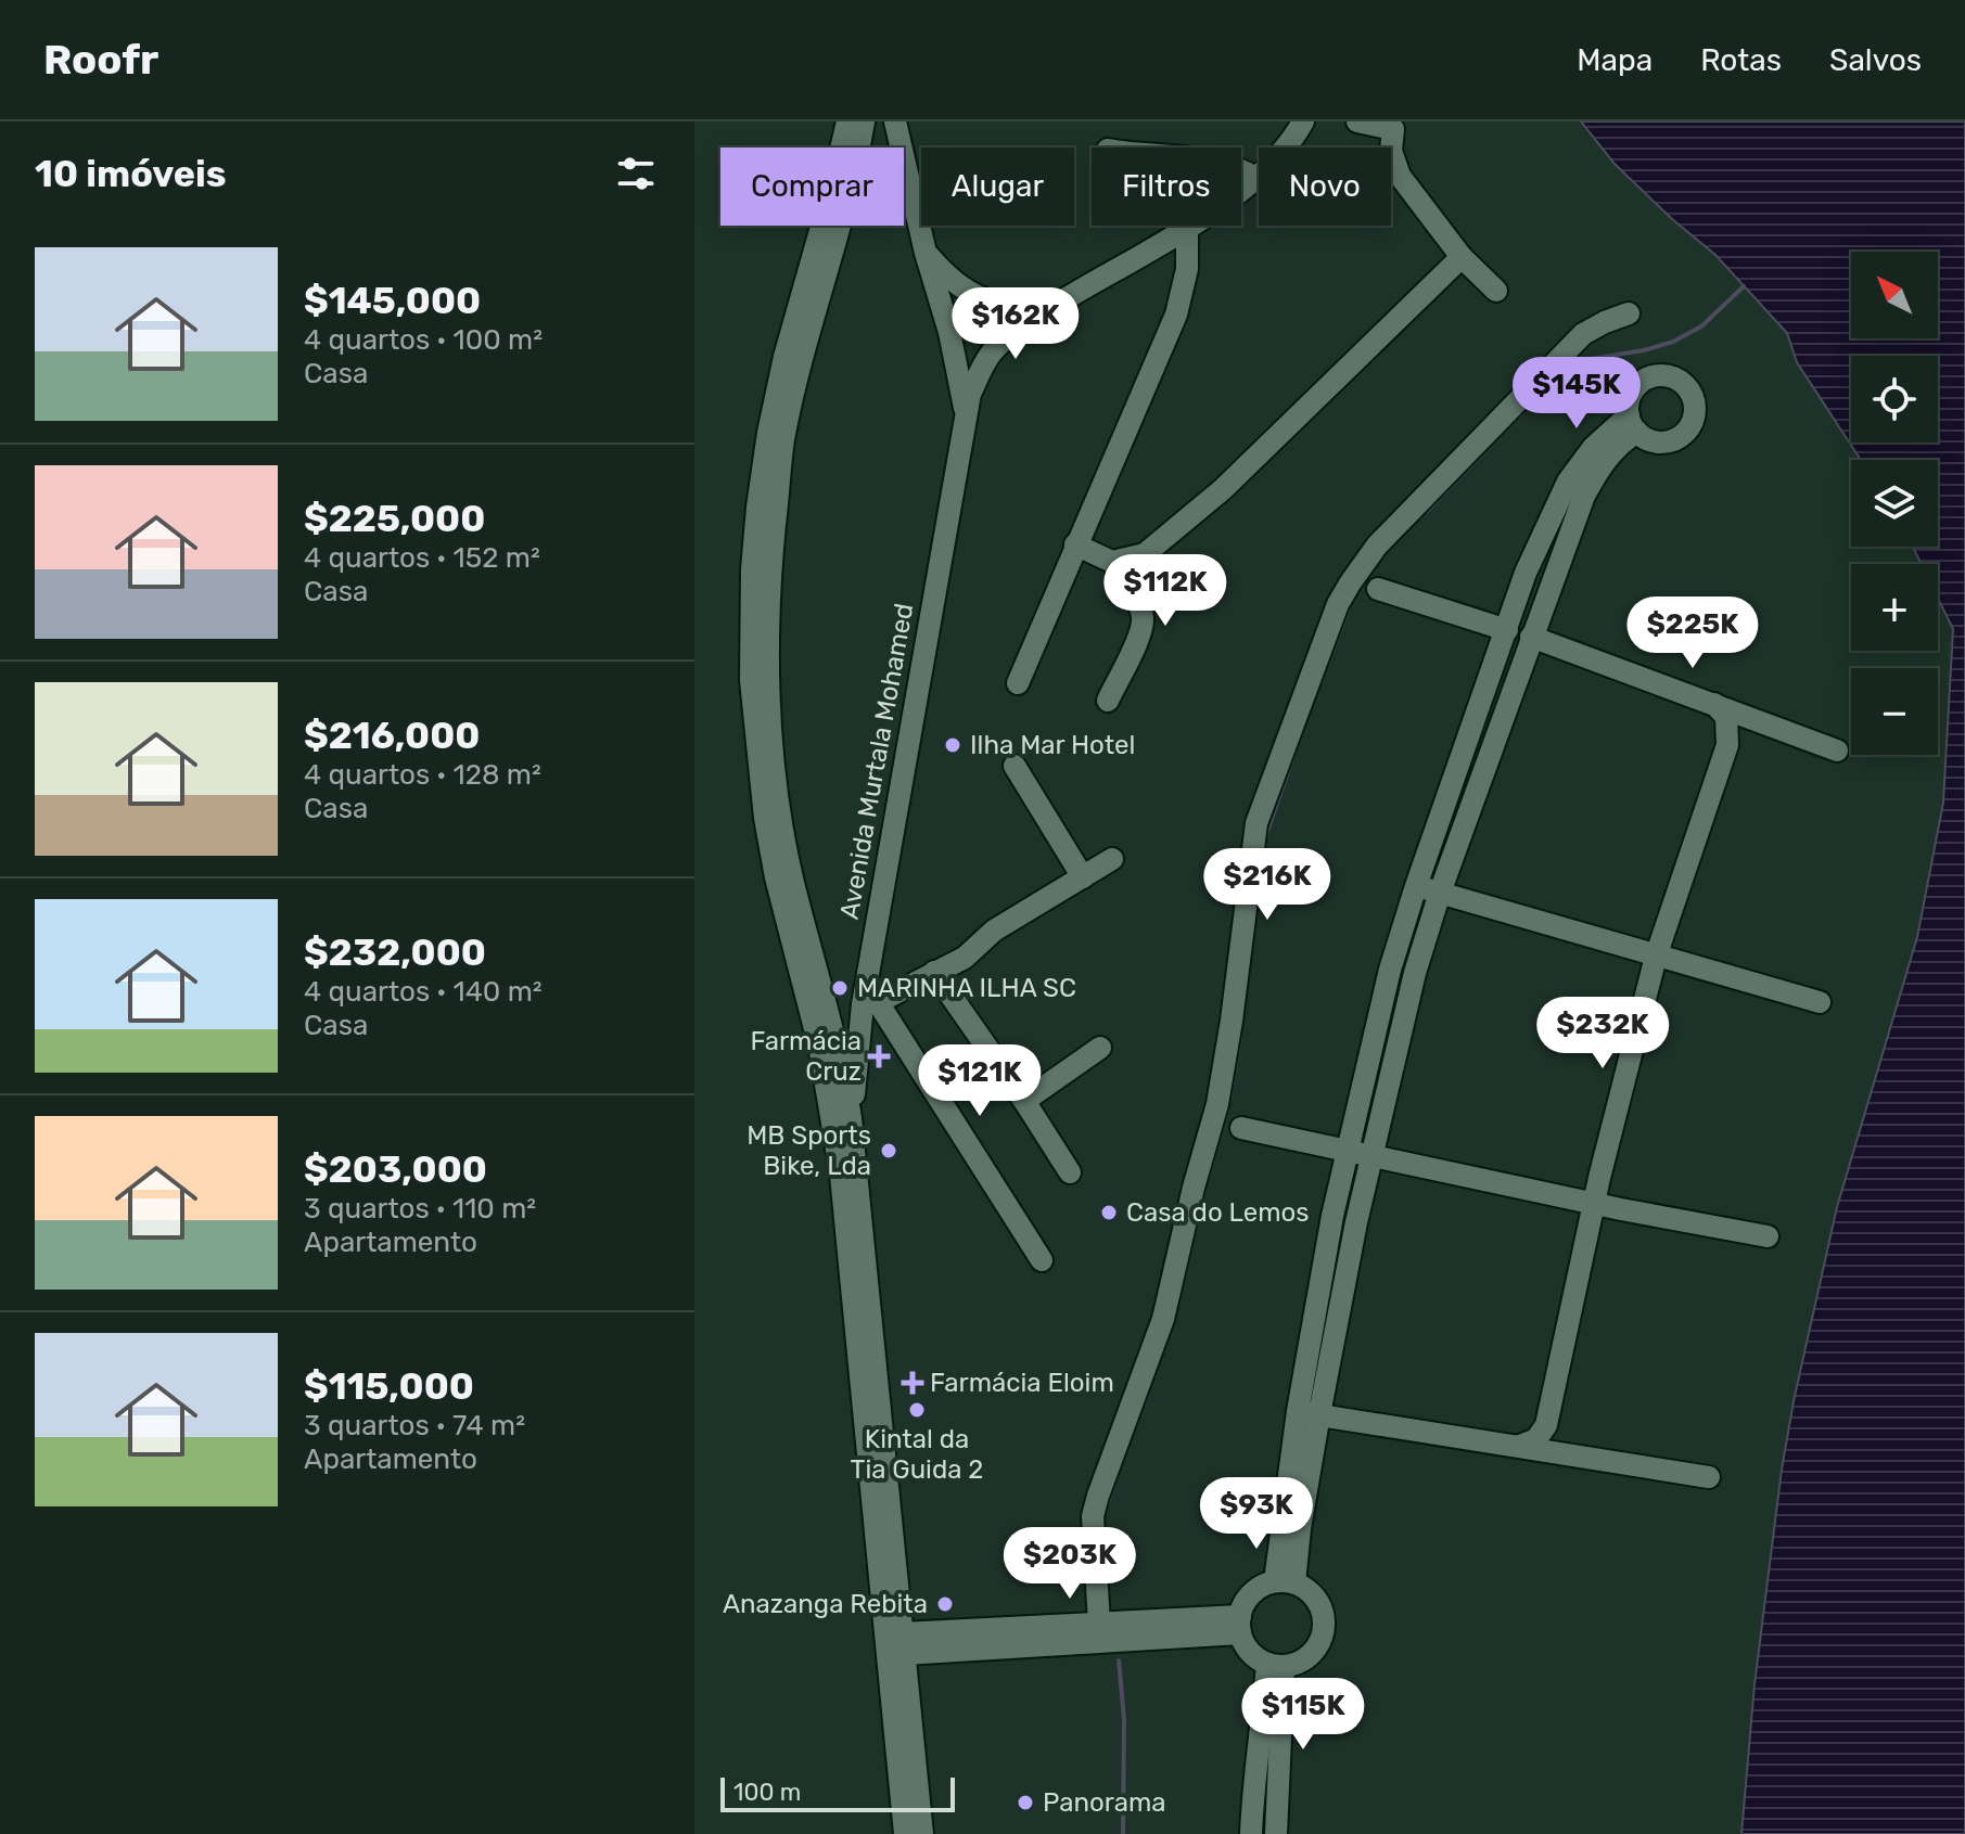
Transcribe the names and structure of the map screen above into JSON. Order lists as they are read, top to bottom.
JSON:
{
  "streets": {
    "street": ["Avenida Murtala Mohamed"]
  },
  "places": {
    "other": [
      "Ilha Mar Hotel",
      "MARINHA ILHA SC",
      "MB Sports Bike, Lda",
      "Casa do Lemos",
      "Kintal da Tia Guida 2",
      "Anazanga Rebita",
      "Panorama"
    ],
    "health": ["Farmácia Cruz", "Farmácia Eloim"]
  },
  "scale_bar": "100 m",
  "north": "top left",
  "page": {
    "header": "Roofr",
    "nav": ["Mapa", "Rotas", "Salvos"],
    "heading": "10 imóveis",
    "chip": [
      "Comprar",
      "Alugar",
      "Filtros",
      "Novo"
    ],
    "list": [
      {
        "name": "$145,000",
        "note": "4 quartos · 100 m² · Casa"
      },
      {
        "name": "$225,000",
        "note": "4 quartos · 152 m² · Casa"
      },
      {
        "name": "$216,000",
        "note": "4 quartos · 128 m² · Casa"
      },
      {
        "name": "$232,000",
        "note": "4 quartos · 140 m² · Casa"
      },
      {
        "name": "$203,000",
        "note": "3 quartos · 110 m² · Apartamento"
      },
      {
        "name": "$115,000",
        "note": "3 quartos · 74 m² · Apartamento"
      }
    ],
    "map_buttons": ["+", "−"],
    "price": [
      "$162K",
      "$145K",
      "$112K",
      "$225K",
      "$216K",
      "$232K",
      "$121K",
      "$93K",
      "$203K",
      "$115K"
    ],
    "scale": "100 m"
  }
}
